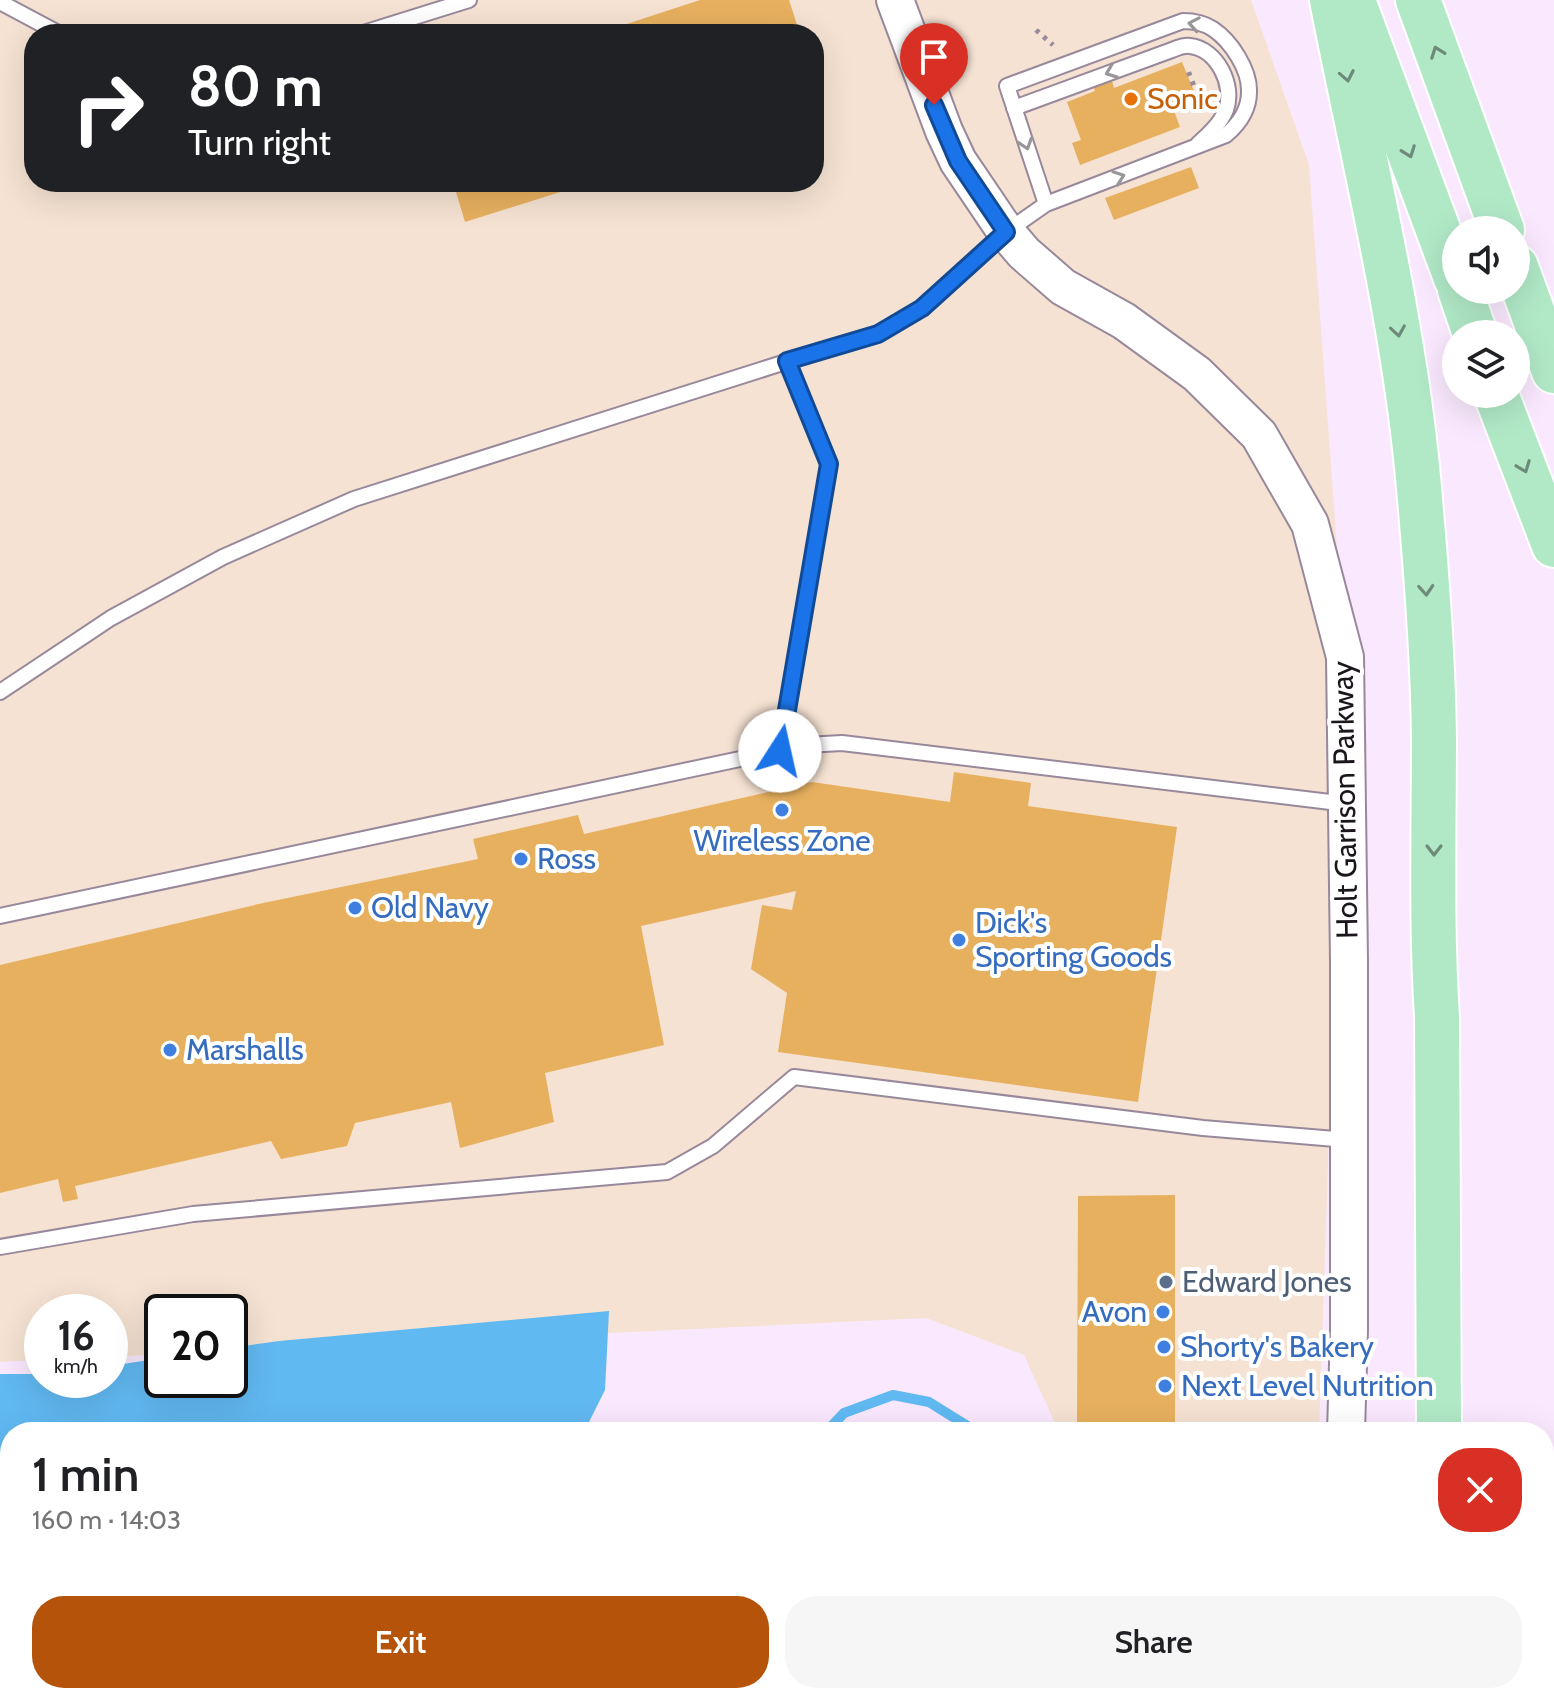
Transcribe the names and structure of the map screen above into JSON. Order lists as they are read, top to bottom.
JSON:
{
  "streets": {
    "street": ["Holt Garrison Parkway"]
  },
  "places": [
    "Sonic",
    "Wireless Zone",
    "Ross",
    "Old Navy",
    "Dick's Sporting Goods",
    "Marshalls",
    "Edward Jones",
    "Avon",
    "Shorty's Bakery",
    "Next Level Nutrition"
  ],
  "page": {
    "turn": ["80 m", "Turn right"],
    "speed": "16 km/h",
    "limit": "20",
    "heading": ["1 min", "160 m · 14:03"],
    "buttons": ["Exit", "Share"]
  }
}
